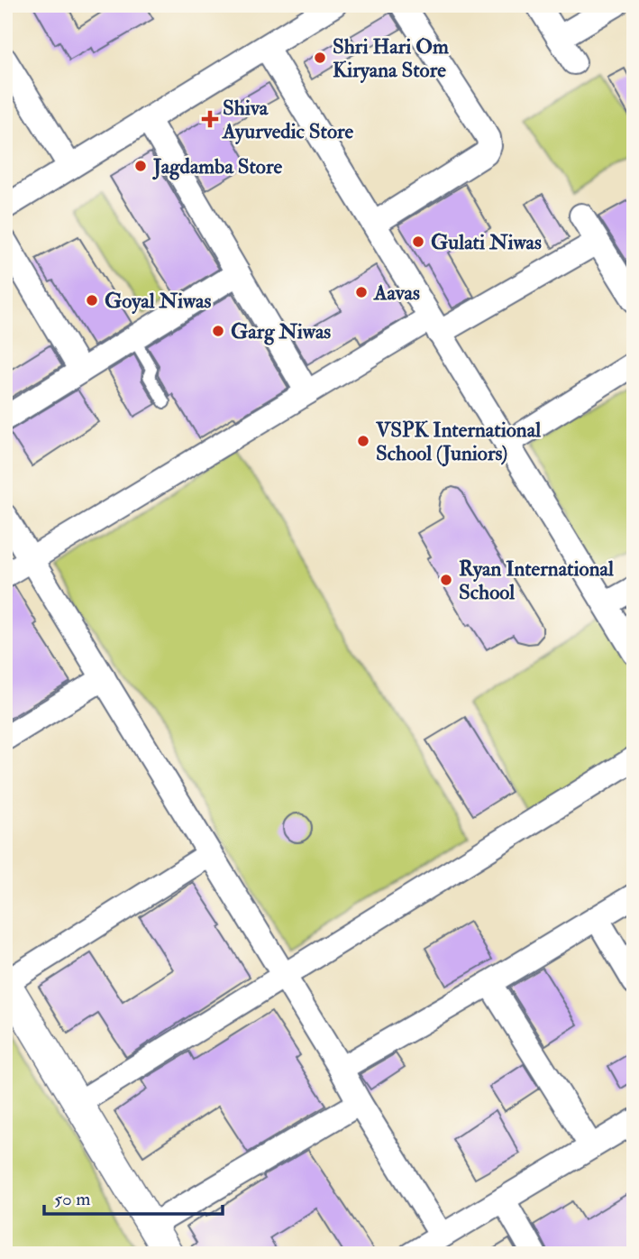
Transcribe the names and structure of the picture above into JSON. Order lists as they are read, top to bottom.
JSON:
{
  "places": {
    "other": [
      "Shri Hari Om Kiryana Store",
      "Jagdamba Store",
      "Gulati Niwas",
      "Aavas",
      "Goyal Niwas",
      "Garg Niwas",
      "VSPK International School (Juniors)",
      "Ryan International School"
    ],
    "health": ["Shiva Ayurvedic Store"]
  },
  "scale_bar": "50 m"
}
